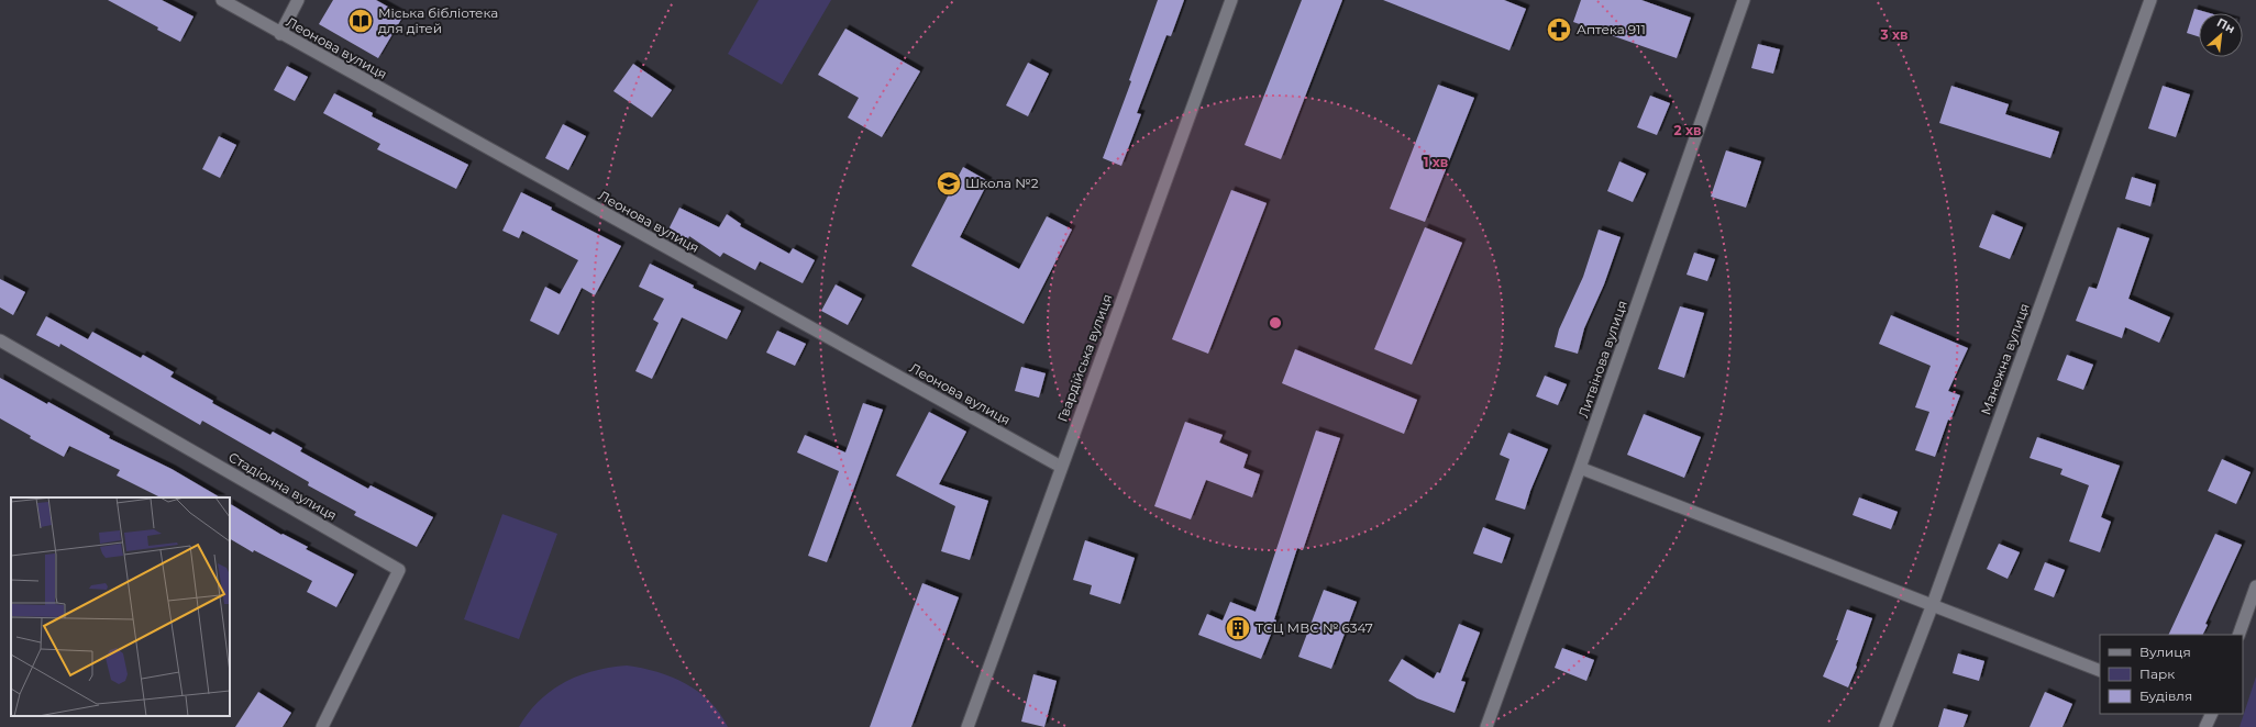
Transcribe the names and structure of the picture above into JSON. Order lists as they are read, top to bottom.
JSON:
{
  "streets": {
    "street": [
      "Леонова вулиця",
      "Гвардійська вулиця",
      "Литвінова вулиця",
      "Манежна вулиця",
      "Стадіонна вулиця"
    ]
  },
  "crossings": [
    ["Леонова вулиця", "Гвардійська вулиця"]
  ],
  "places": {
    "library": ["Міська бібліотека для дітей"],
    "pharmacy": ["Аптека 911"],
    "school or university": ["Школа №2"],
    "building": ["ТСЦ МВС № 6347"]
  },
  "legend": ["Вулиця", "Парк", "Будівля"],
  "north": "top right",
  "rings": ["3 хв", "2 хв", "1 хв"]
}
